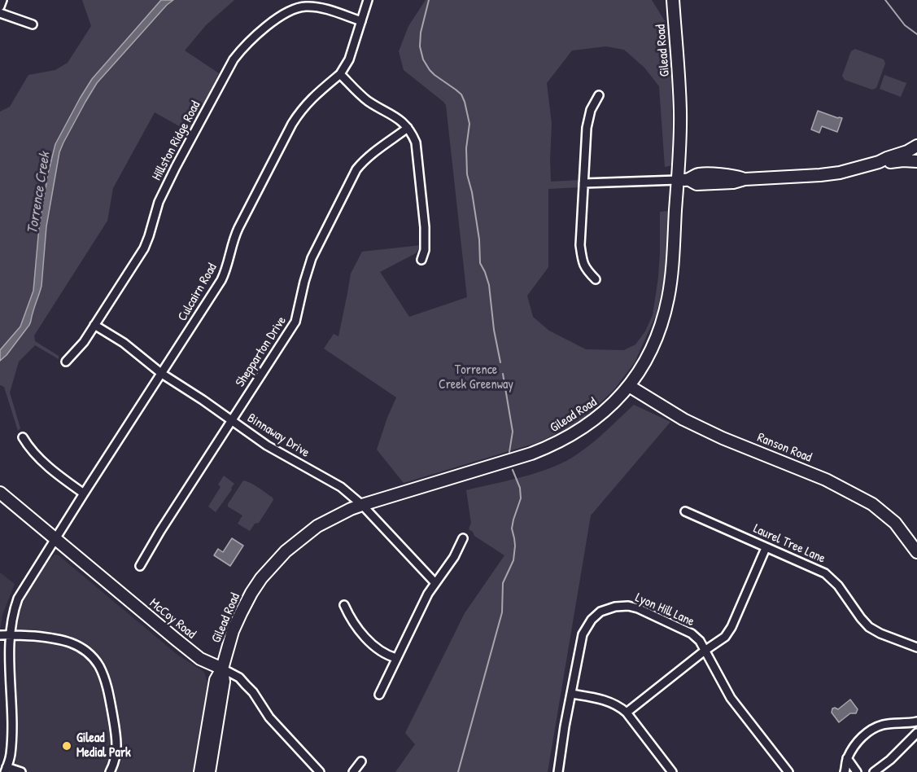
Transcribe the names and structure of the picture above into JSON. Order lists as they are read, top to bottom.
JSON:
{
  "streets": {
    "main road": ["Gilead Road", "Ranson Road", "McCoy Road"],
    "street": [
      "Hillston Ridge Road",
      "Culcairn Road",
      "Shepparton Drive",
      "Binnaway Drive",
      "Laurel Tree Lane",
      "Lyon Hill Lane"
    ]
  },
  "crossings": [
    ["Gilead Road", "Binnaway Drive"],
    ["Gilead Road", "Ranson Road"],
    ["Gilead Road", "McCoy Road"],
    ["Hillston Ridge Road", "Culcairn Road"],
    ["Hillston Ridge Road", "Binnaway Drive"],
    ["Culcairn Road", "Binnaway Drive"],
    ["Culcairn Road", "McCoy Road"],
    ["Shepparton Drive", "Binnaway Drive"]
  ],
  "water": ["Torrence Creek"],
  "parks": ["Torrence Creek Greenway"],
  "places": ["Gilead Medial Park"]
}
